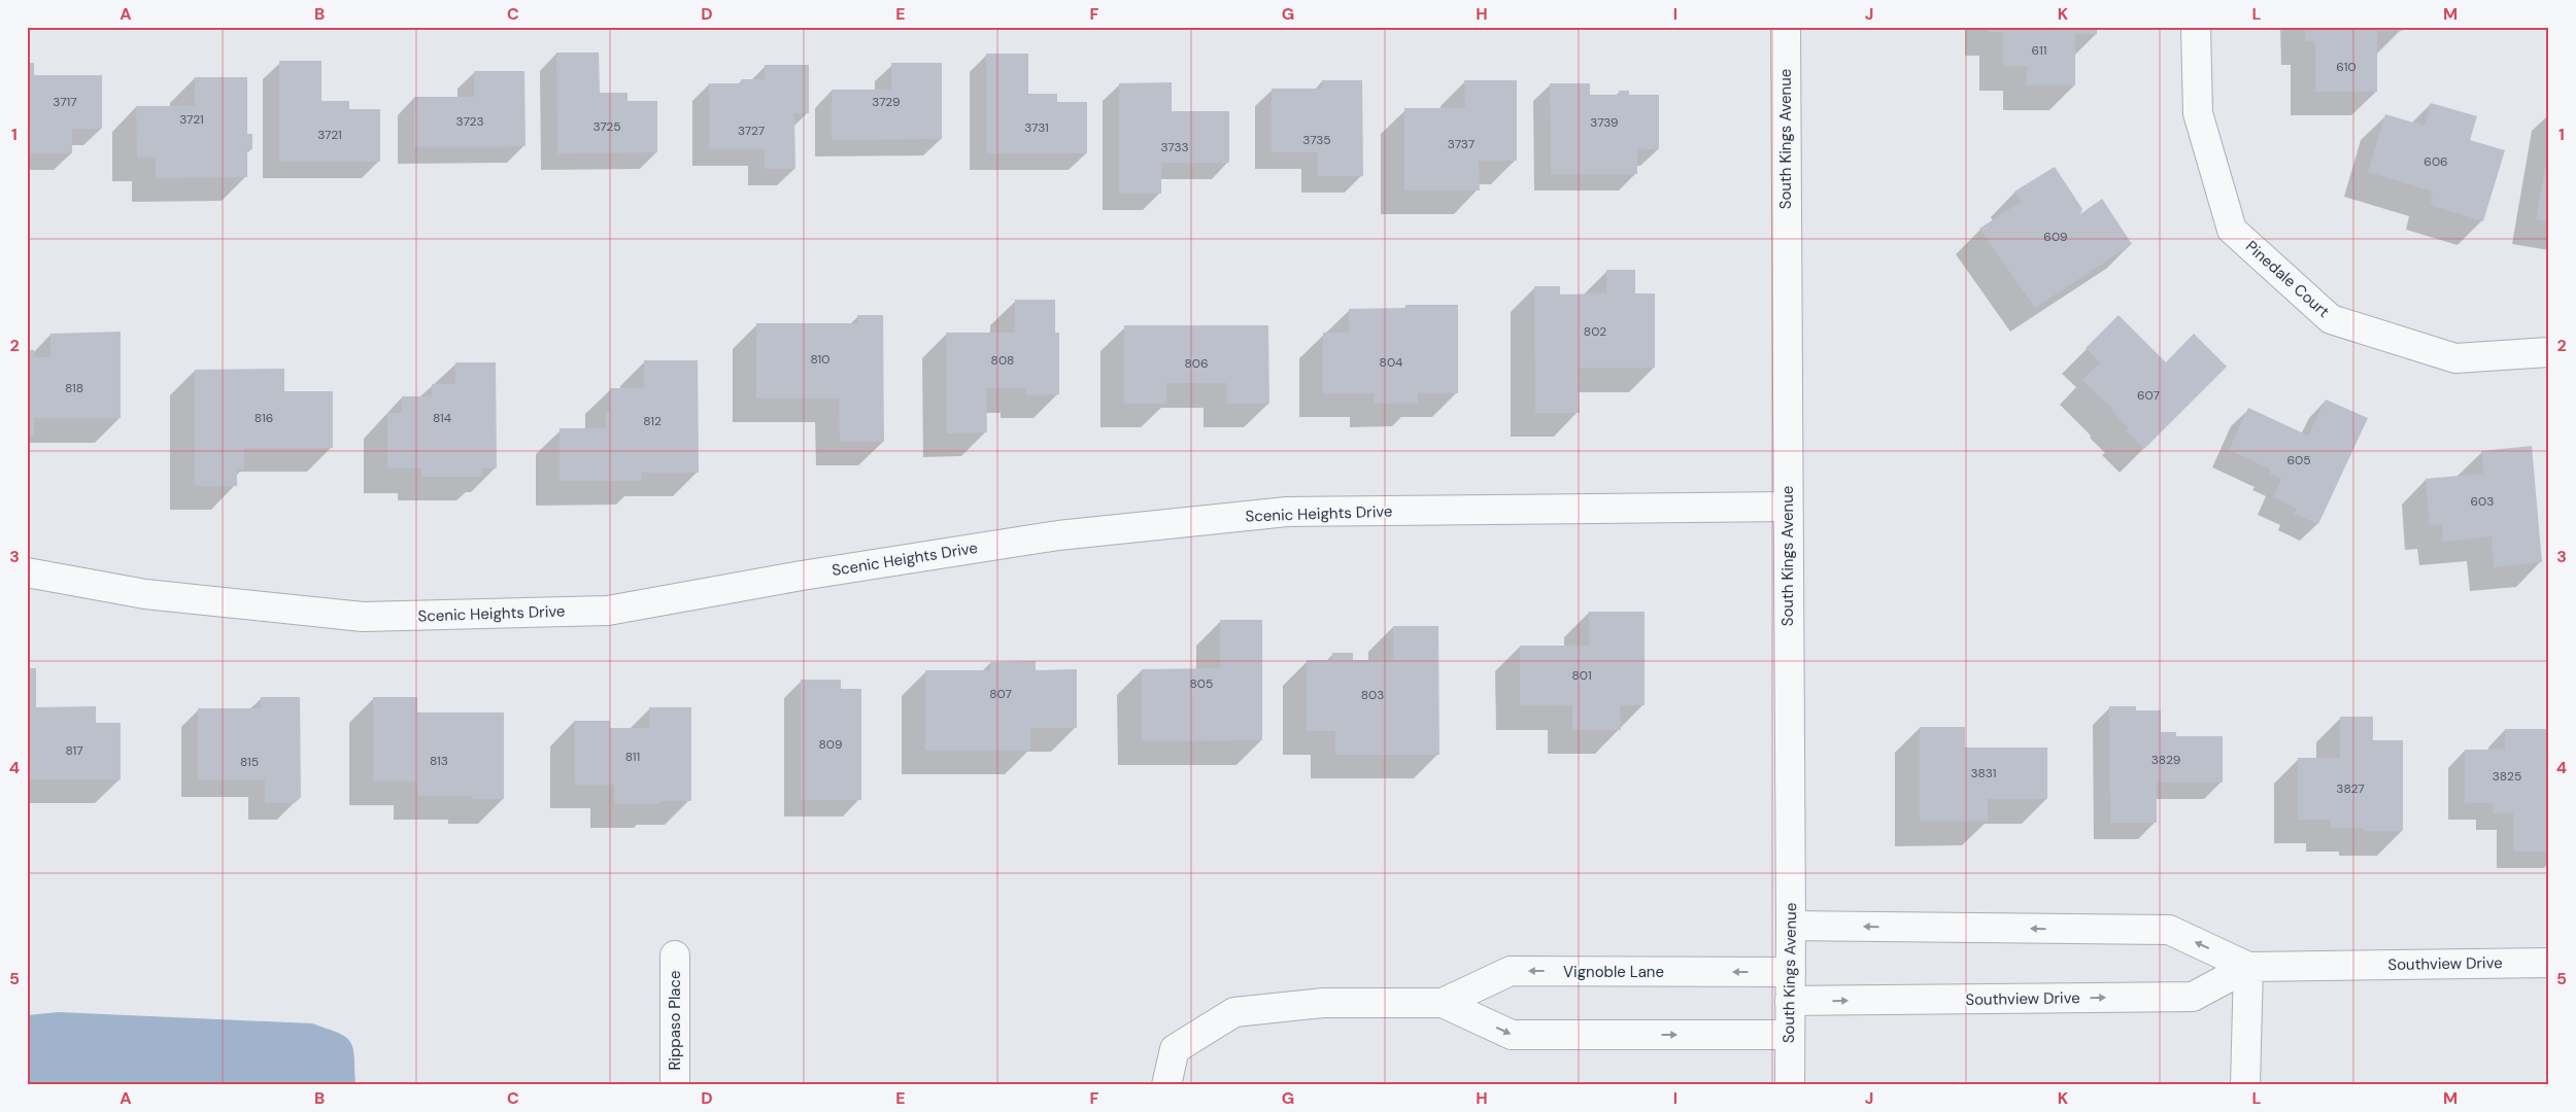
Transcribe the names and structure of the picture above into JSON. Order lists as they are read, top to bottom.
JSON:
{
  "streets": {
    "street": [
      "South Kings Avenue",
      "Pinedale Court",
      "Scenic Heights Drive",
      "Southview Drive",
      "Vignoble Lane",
      "Rippaso Place"
    ]
  },
  "crossings": [
    ["South Kings Avenue", "Scenic Heights Drive"],
    ["South Kings Avenue", "Southview Drive"],
    ["South Kings Avenue", "Vignoble Lane"]
  ],
  "house_numbers": [
    "611",
    "610",
    "3717",
    "3729",
    "3721",
    "3723",
    "3739",
    "3725",
    "3731",
    "3727",
    "3721",
    "3735",
    "3737",
    "3733",
    "606",
    "609",
    "802",
    "810",
    "808",
    "804",
    "806",
    "818",
    "607",
    "816",
    "814",
    "812",
    "605",
    "603",
    "801",
    "805",
    "807",
    "803",
    "809",
    "817",
    "811",
    "3829",
    "813",
    "815",
    "3831",
    "3825",
    "3827"
  ],
  "grid": {
    "columns": [
      "A",
      "B",
      "C",
      "D",
      "E",
      "F",
      "G",
      "H",
      "I",
      "J",
      "K",
      "L",
      "M"
    ],
    "rows": [
      "1",
      "2",
      "3",
      "4",
      "5"
    ]
  }
}
